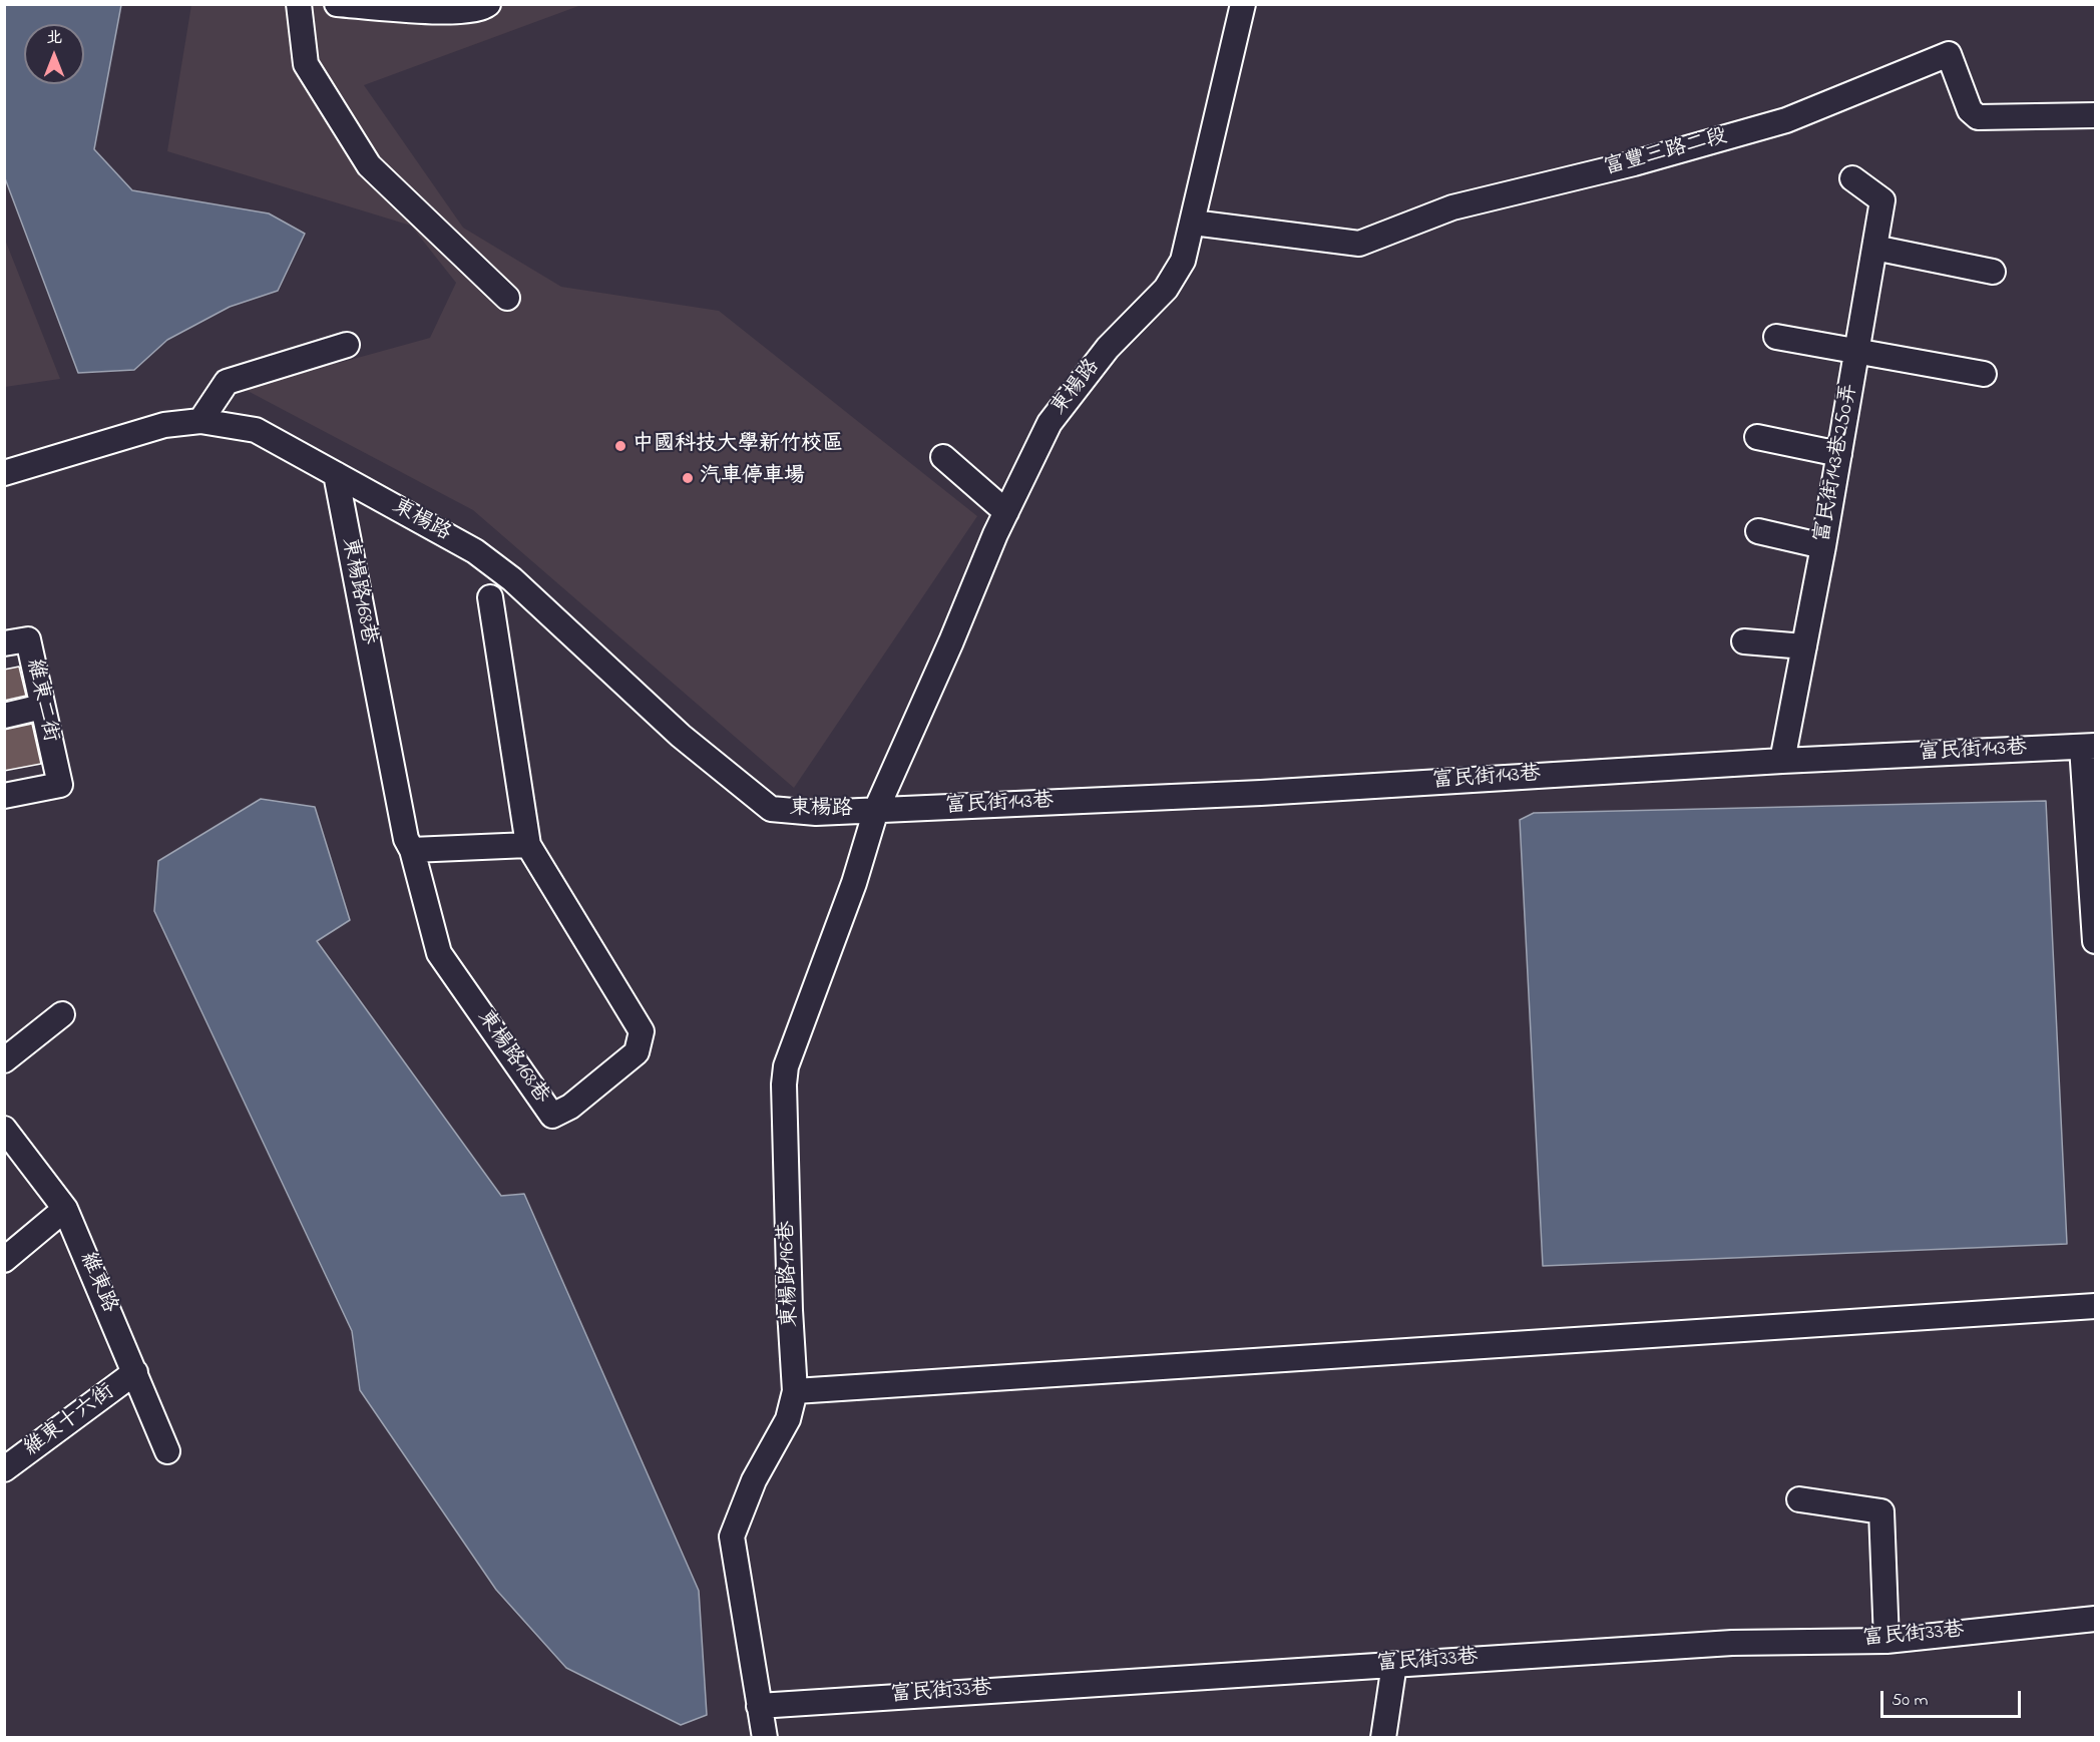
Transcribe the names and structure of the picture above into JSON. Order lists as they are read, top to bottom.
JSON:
{
  "streets": {
    "street": [
      "富豐三路二段",
      "東楊路",
      "富民街143巷250弄",
      "東楊路168巷",
      "維東二街",
      "富民街143巷",
      "東楊路196巷",
      "維東路",
      "維東十六街",
      "富民街33巷"
    ]
  },
  "crossings": [
    ["富豐三路二段", "東楊路"],
    ["東楊路", "東楊路168巷"],
    ["東楊路", "富民街143巷"],
    ["東楊路", "東楊路196巷"],
    ["富民街143巷250弄", "富民街143巷"],
    ["富民街143巷", "東楊路196巷"],
    ["東楊路196巷", "富民街33巷"],
    ["維東路", "維東十六街"]
  ],
  "places": ["中國科技大學新竹校區", "汽車停車場"],
  "scale_bar": "50 m",
  "north": "top"
}
